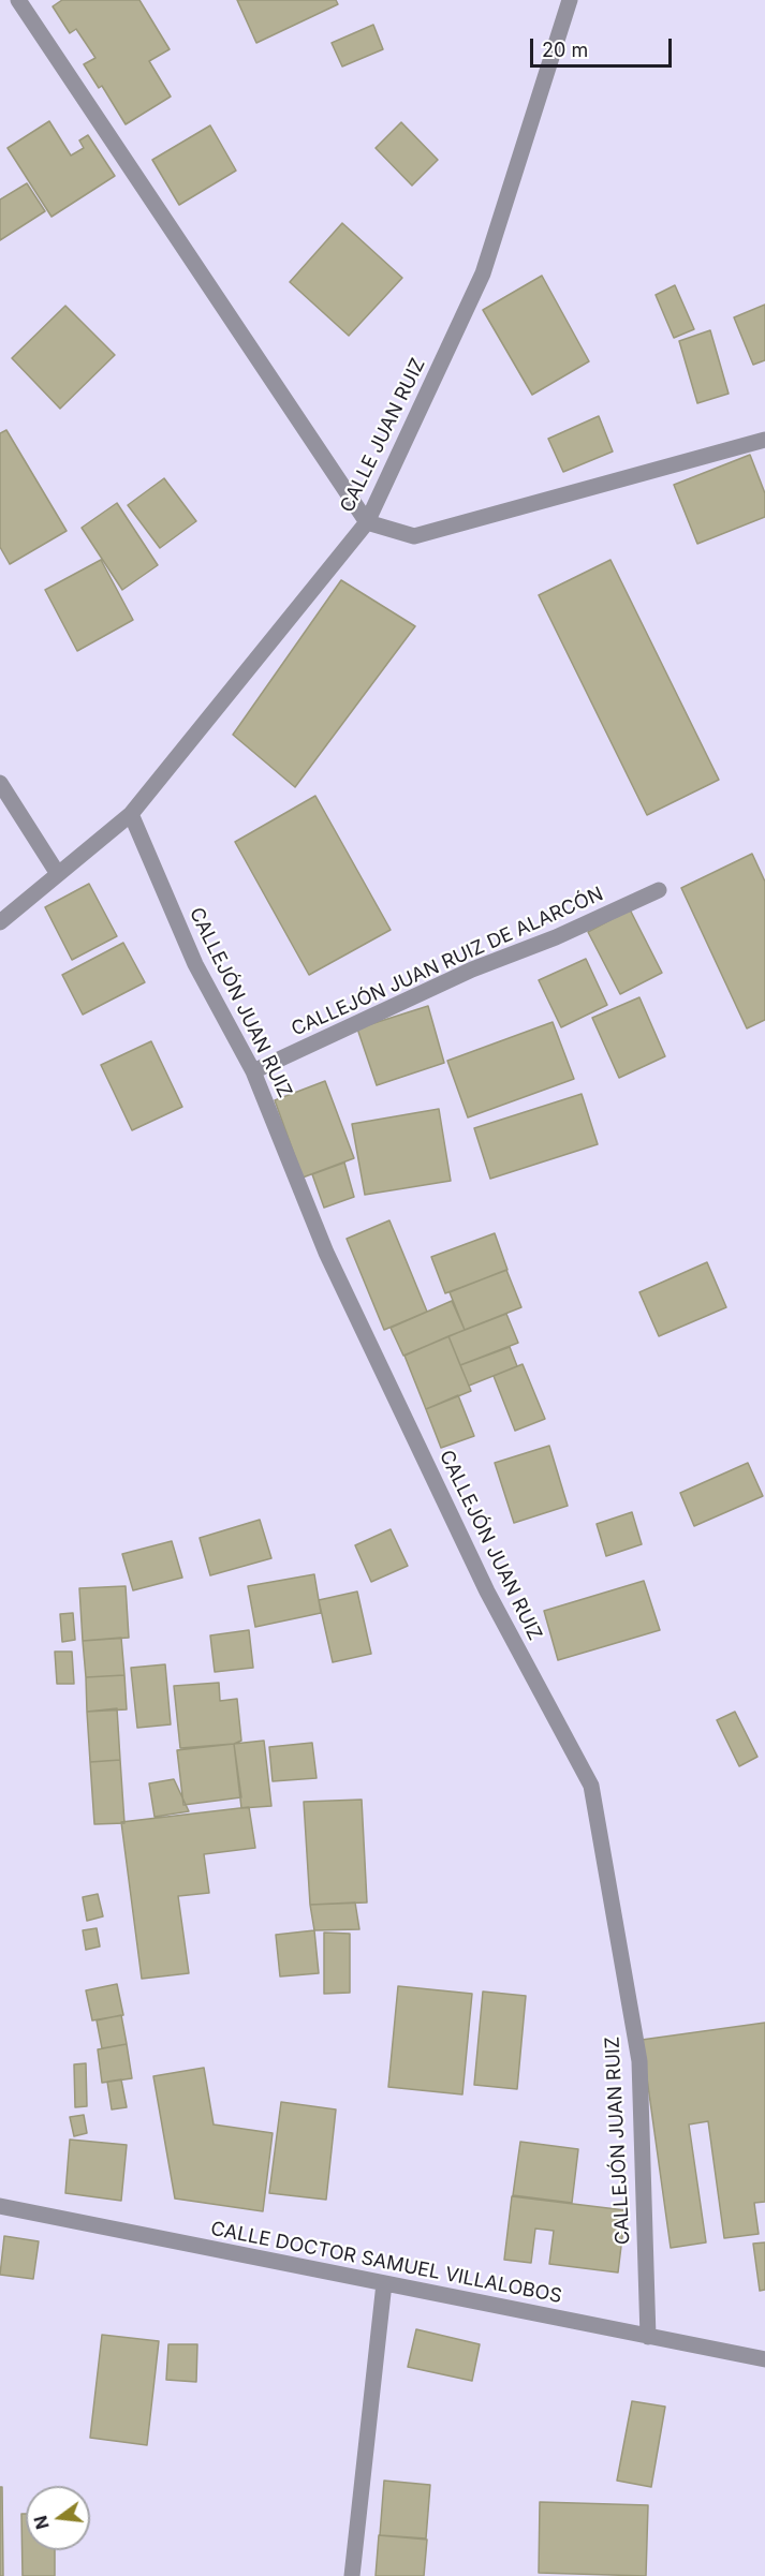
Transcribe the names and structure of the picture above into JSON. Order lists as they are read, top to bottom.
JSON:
{
  "streets": {
    "street": [
      "CALLE JUAN RUIZ",
      "CALLEJÓN JUAN RUIZ DE ALARCÓN",
      "CALLEJÓN JUAN RUIZ",
      "CALLE DOCTOR SAMUEL VILLALOBOS"
    ]
  },
  "crossings": [
    ["CALLE JUAN RUIZ", "CALLEJÓN JUAN RUIZ"],
    ["CALLEJÓN JUAN RUIZ DE ALARCÓN", "CALLEJÓN JUAN RUIZ"],
    ["CALLEJÓN JUAN RUIZ", "CALLE DOCTOR SAMUEL VILLALOBOS"]
  ],
  "scale_bar": "20 m",
  "north": "left"
}
